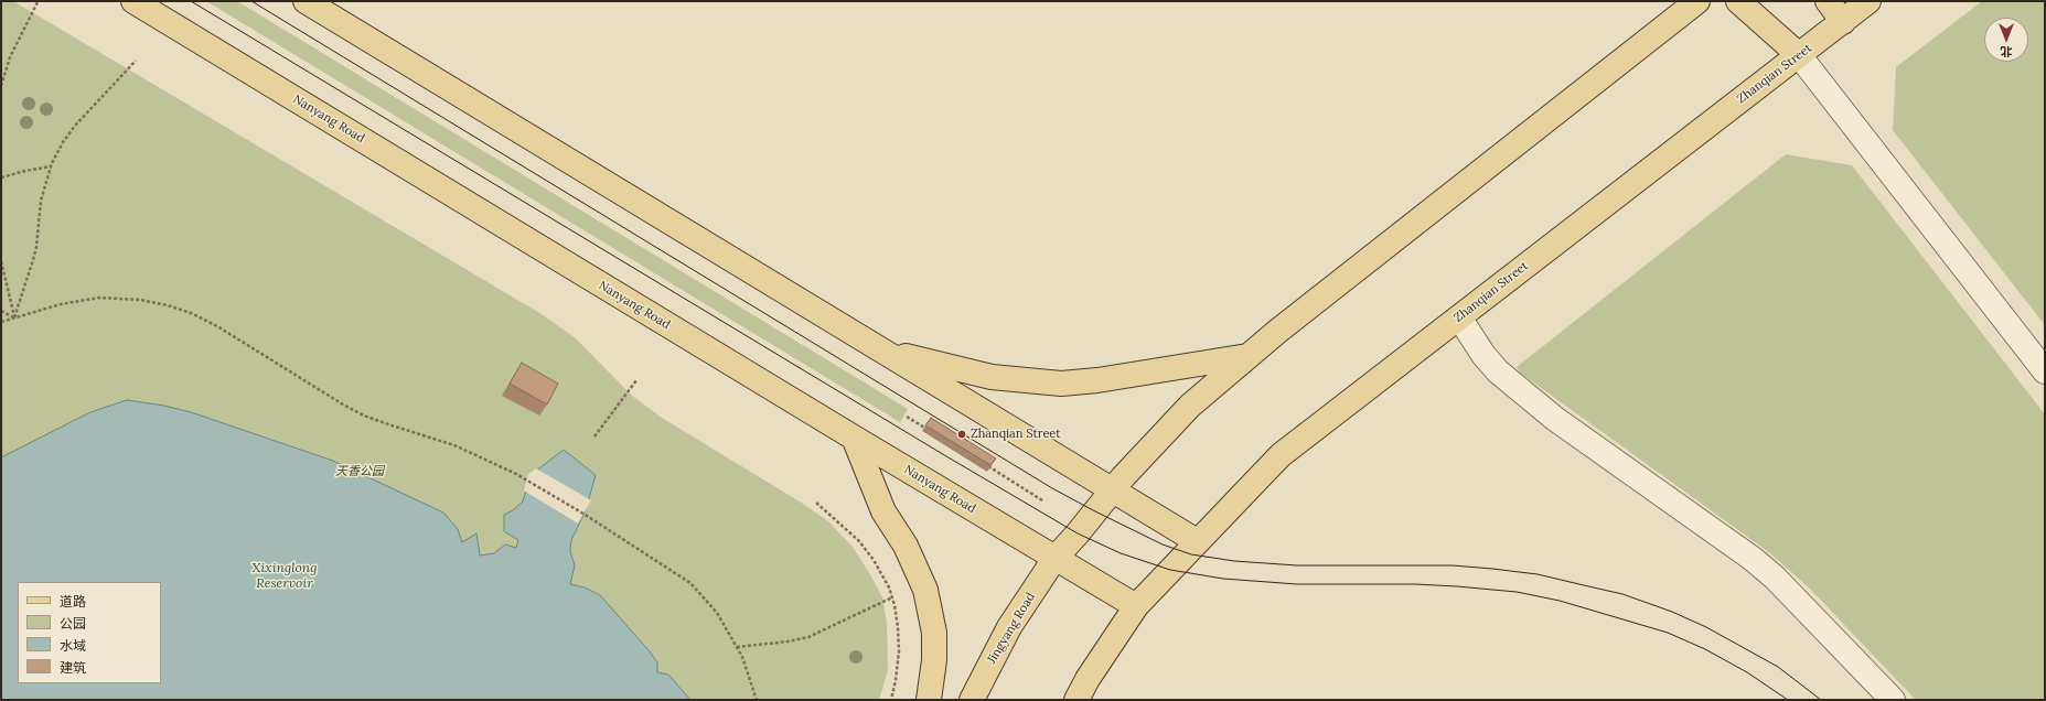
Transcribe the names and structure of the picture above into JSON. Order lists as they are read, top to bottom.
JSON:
{
  "streets": {
    "main road": ["Zhanqian Street", "Nanyang Road", "Jingyang Road"]
  },
  "crossings": [
    ["Zhanqian Street", "Nanyang Road"],
    ["Nanyang Road", "Jingyang Road"]
  ],
  "water": ["Xixinglong Reservoir"],
  "parks": ["天香公园"],
  "places": ["Zhanqian Street"],
  "legend": [
    "道路",
    "公园",
    "水域",
    "建筑"
  ],
  "north": "bottom"
}
